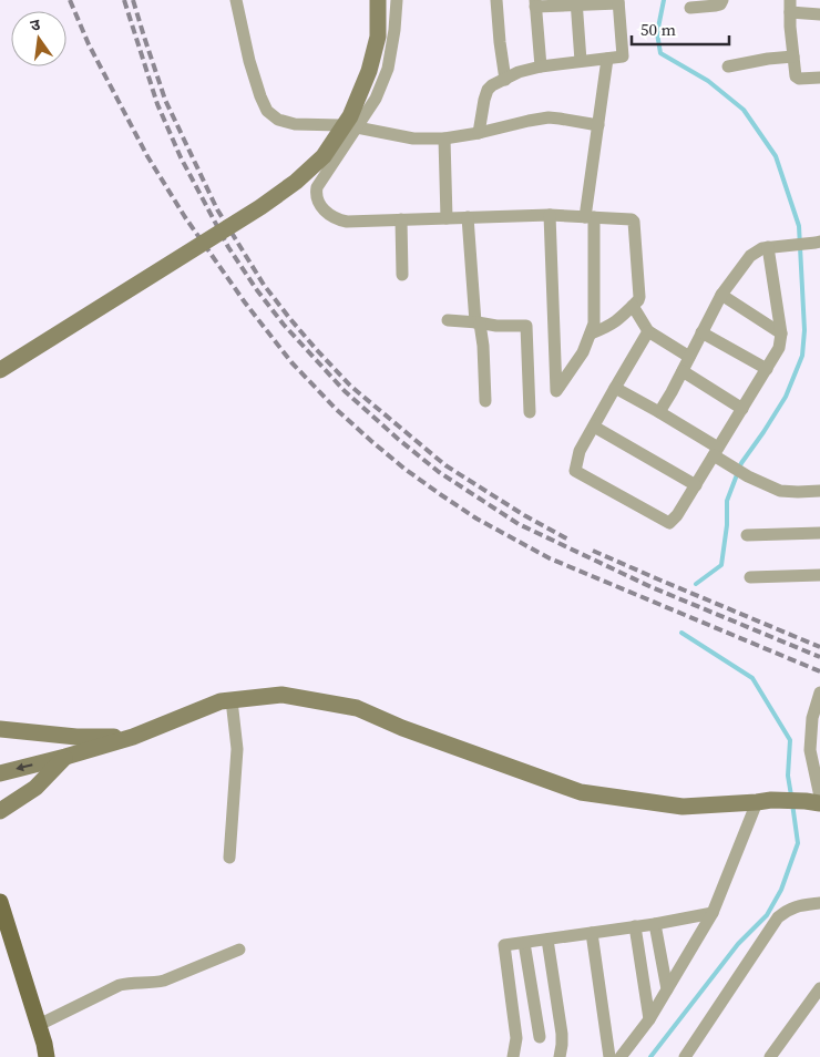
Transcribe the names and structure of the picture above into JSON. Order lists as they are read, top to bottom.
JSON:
{
  "scale_bar": "50 m",
  "north": "top"
}
